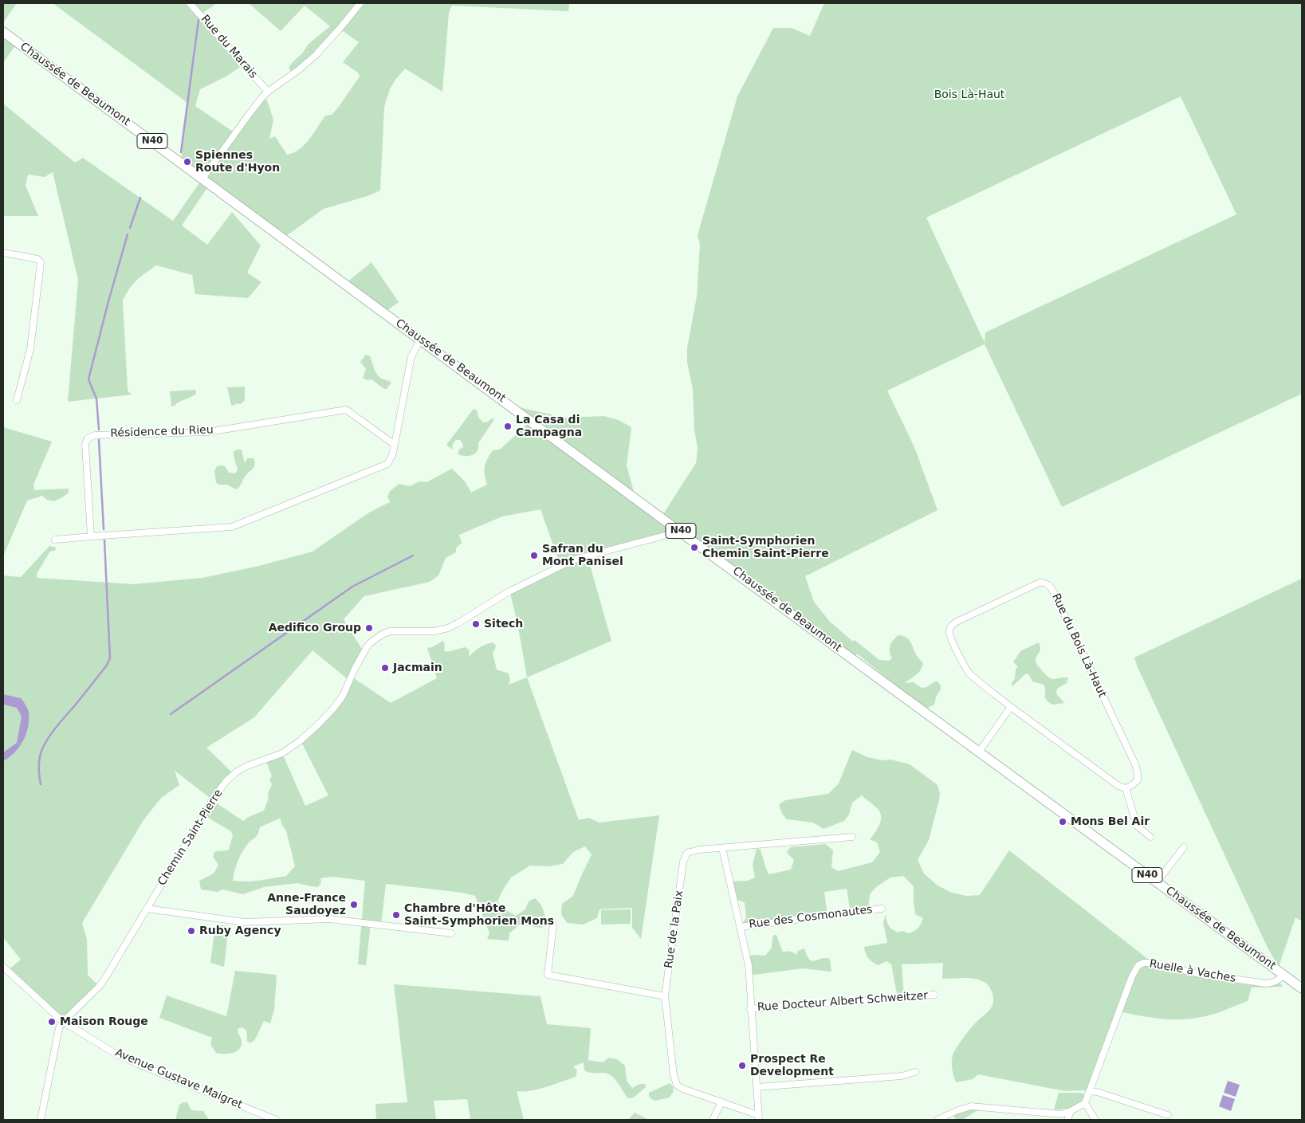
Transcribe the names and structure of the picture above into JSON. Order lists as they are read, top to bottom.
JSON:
{
  "streets": {
    "main road": ["Chaussée de Beaumont", "N40"],
    "street": [
      "Rue du Marais",
      "Résidence du Rieu",
      "Rue du Bois Là-Haut",
      "Chemin Saint-Pierre",
      "Rue des Cosmonautes",
      "Rue de la Paix",
      "Ruelle à Vaches",
      "Rue Docteur Albert Schweitzer",
      "Avenue Gustave Maigret"
    ]
  },
  "crossings": [
    ["Chaussée de Beaumont", "Chemin Saint-Pierre"],
    ["Chaussée de Beaumont", "Ruelle à Vaches"],
    ["Chemin Saint-Pierre", "Avenue Gustave Maigret"]
  ],
  "parks": ["Bois Là-Haut"],
  "places": [
    "Spiennes Route d'Hyon",
    "La Casa di Campagna",
    "Saint-Symphorien Chemin Saint-Pierre",
    "Safran du Mont Panisel",
    "Sitech",
    "Aedifico Group",
    "Jacmain",
    "Mons Bel Air",
    "Anne-France Saudoyez",
    "Chambre d'Hôte Saint-Symphorien Mons",
    "Ruby Agency",
    "Maison Rouge",
    "Prospect Re Development"
  ]
}
